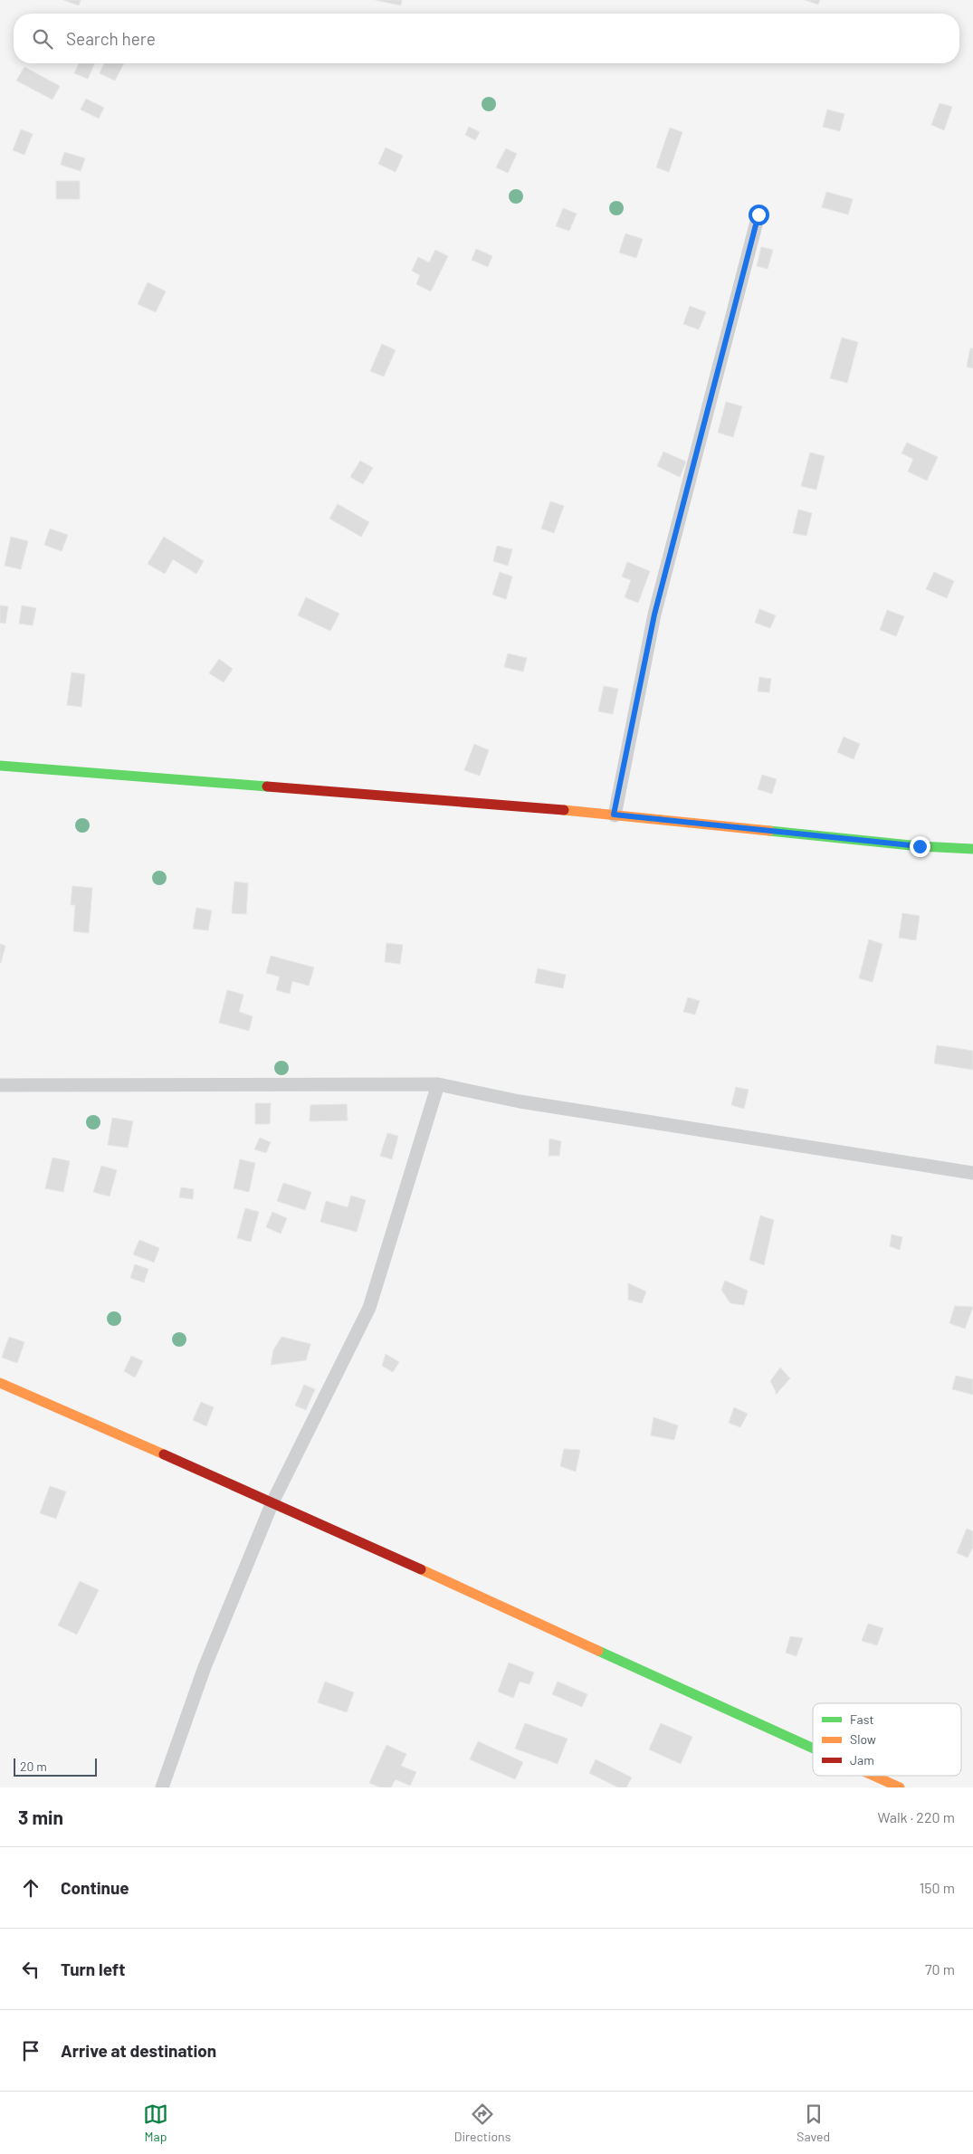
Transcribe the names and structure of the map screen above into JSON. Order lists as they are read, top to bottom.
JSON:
{
  "legend": ["Fast", "Slow", "Jam"],
  "scale_bar": "20 m",
  "page": {
    "search": "Search here",
    "scale": "20 m",
    "heading": ["3 min", "Walk · 220 m"],
    "list": [
      ["Continue", "150 m"],
      ["Turn left", "70 m"],
      "Arrive at destination"
    ],
    "nav": ["Map", "Directions", "Saved"]
  }
}
